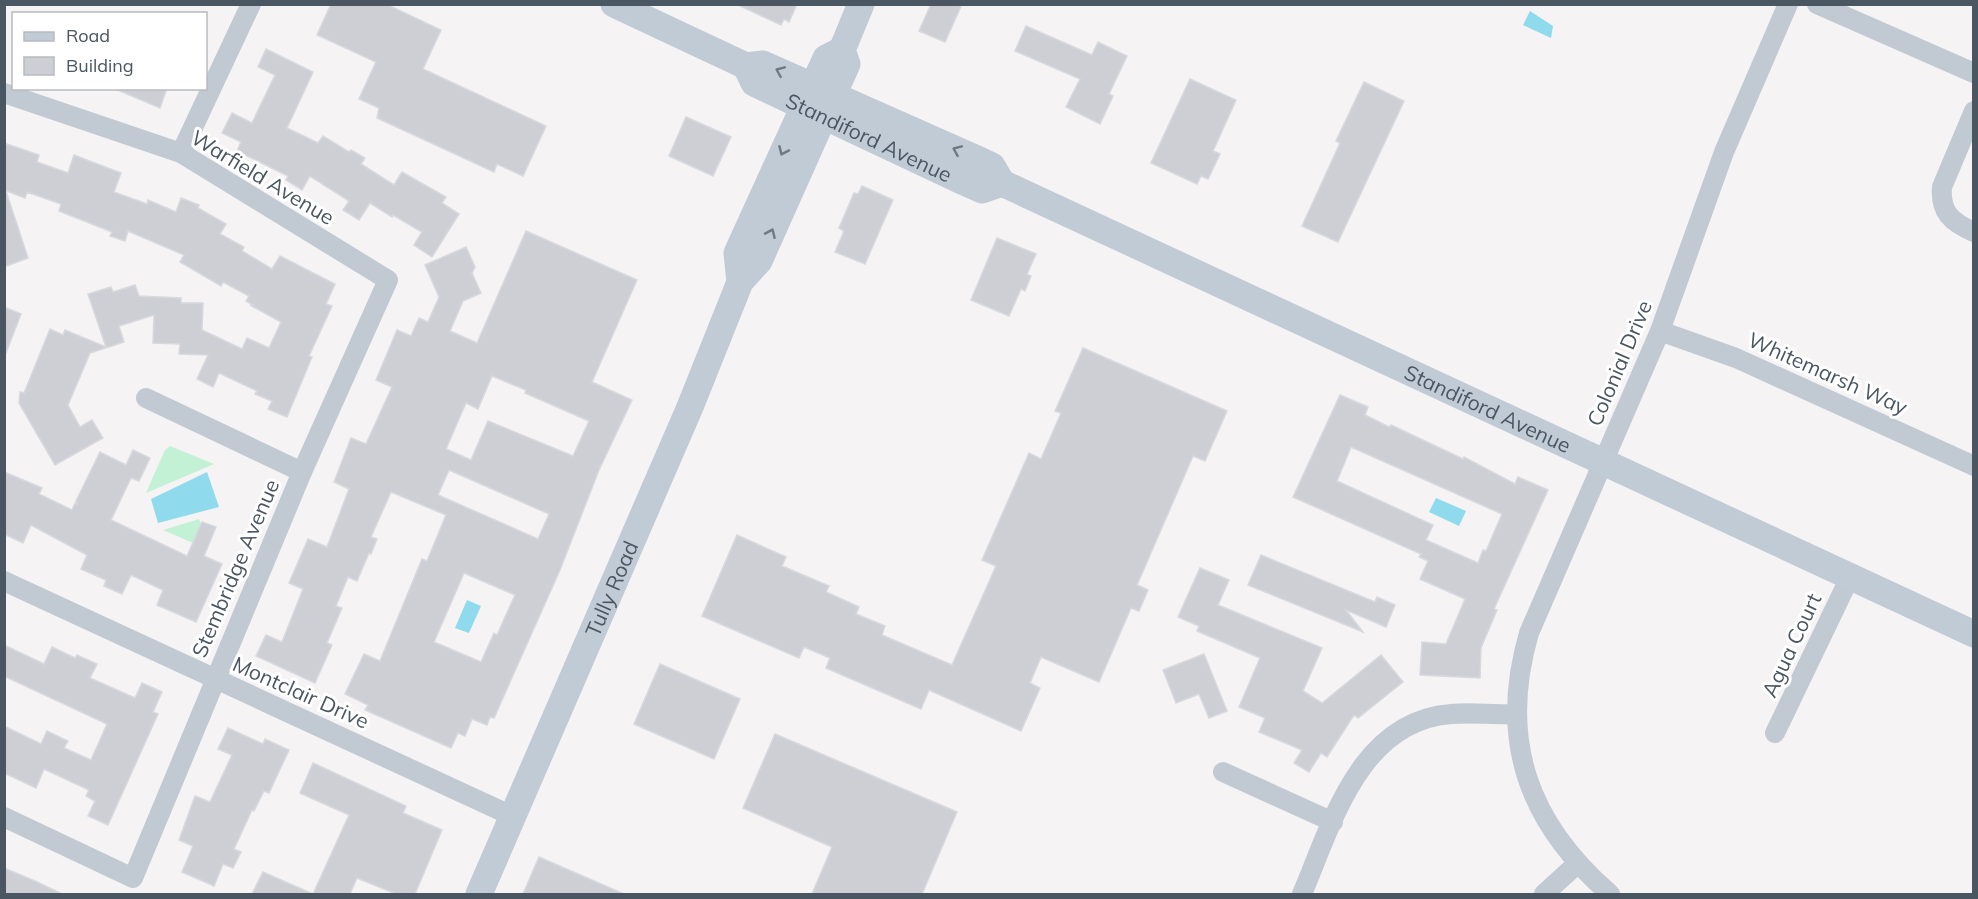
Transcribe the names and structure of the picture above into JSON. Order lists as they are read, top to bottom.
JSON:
{
  "streets": {
    "main road": ["Standiford Avenue", "Tully Road"],
    "street": [
      "Warfield Avenue",
      "Colonial Drive",
      "Whitemarsh Way",
      "Stembridge Avenue",
      "Agua Court",
      "Montclair Drive"
    ]
  },
  "crossings": [
    ["Standiford Avenue", "Colonial Drive"],
    ["Standiford Avenue", "Tully Road"],
    ["Standiford Avenue", "Agua Court"],
    ["Warfield Avenue", "Stembridge Avenue"],
    ["Colonial Drive", "Whitemarsh Way"],
    ["Stembridge Avenue", "Montclair Drive"],
    ["Tully Road", "Montclair Drive"]
  ],
  "legend": ["Road", "Building"]
}
